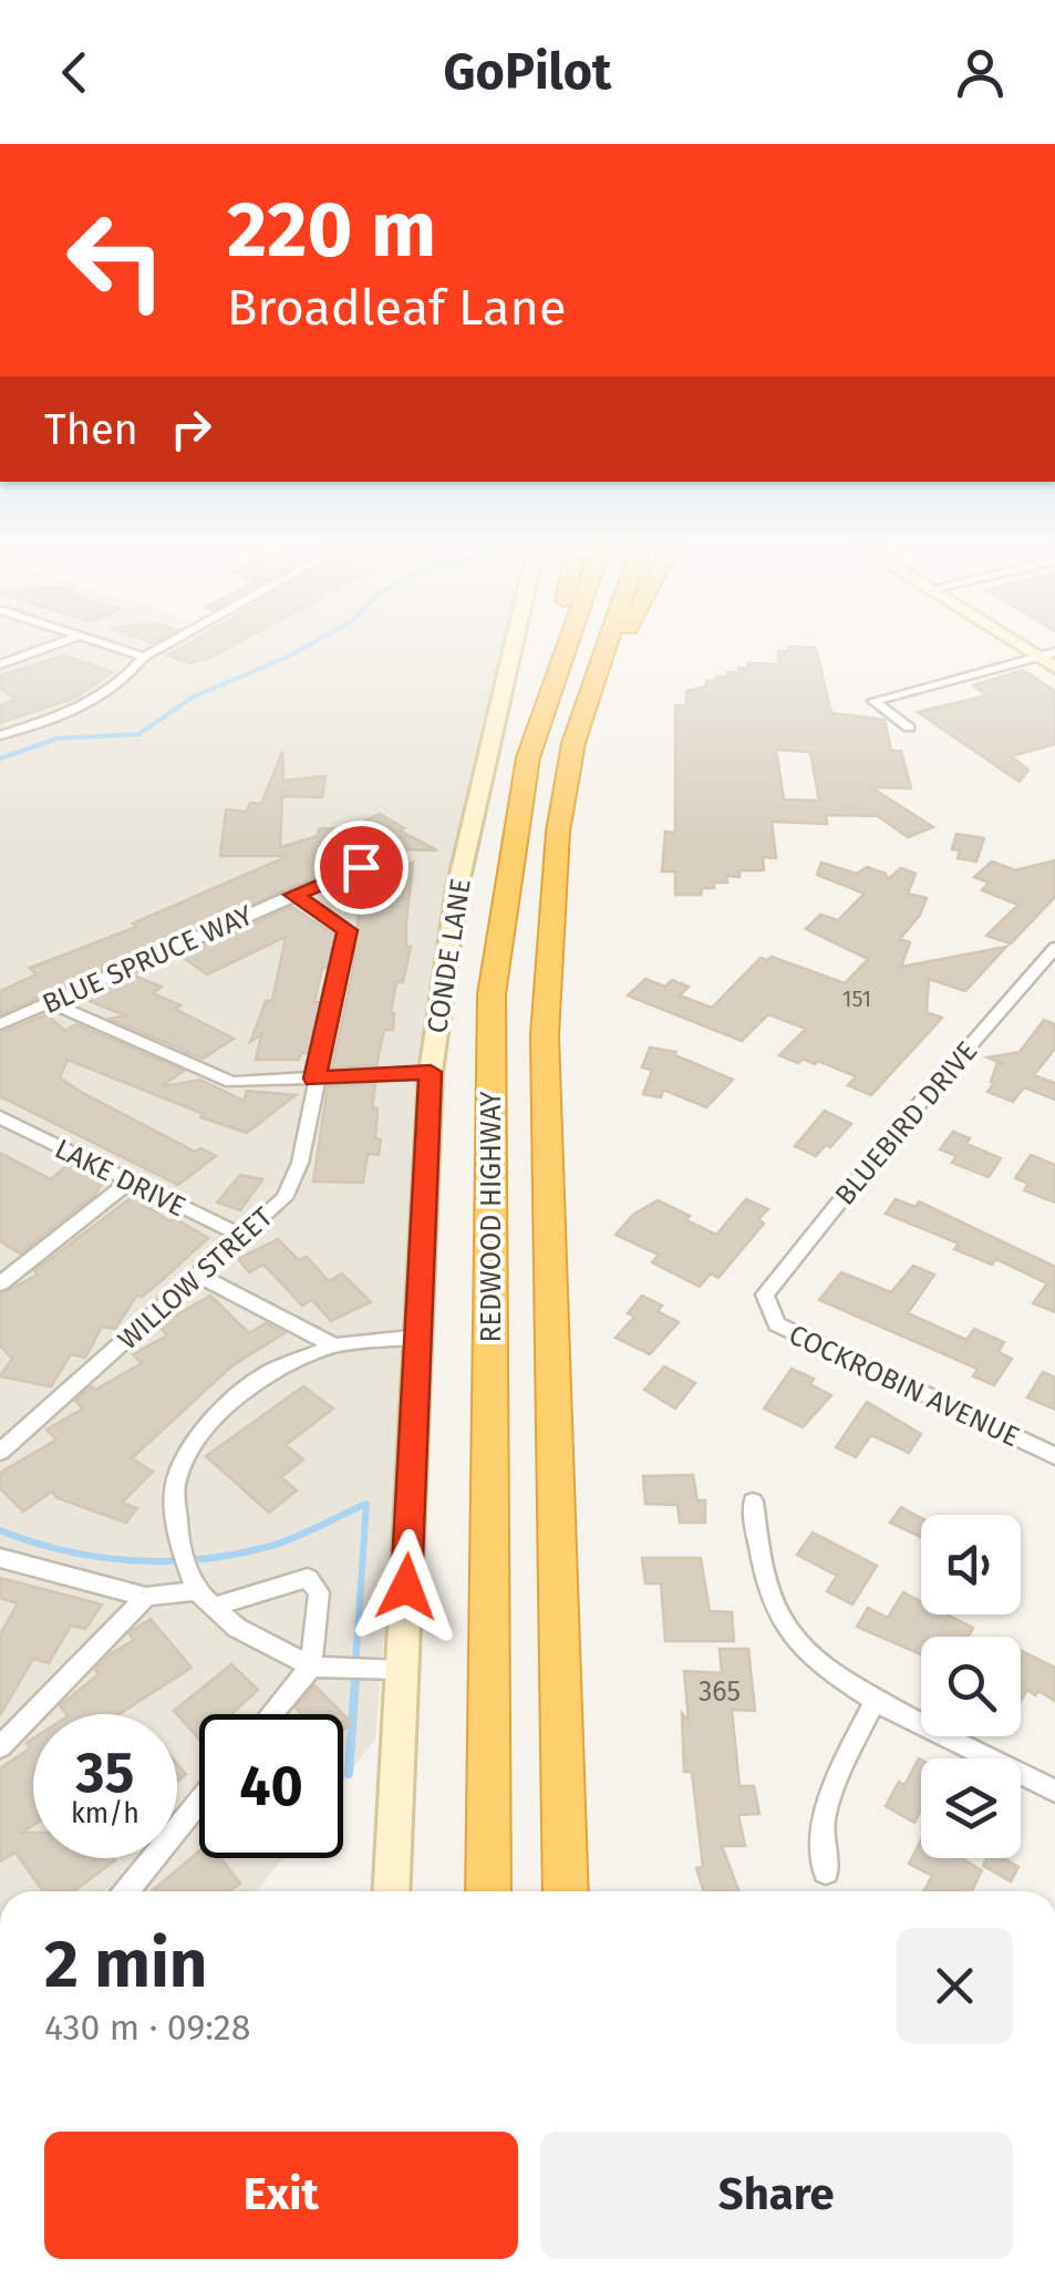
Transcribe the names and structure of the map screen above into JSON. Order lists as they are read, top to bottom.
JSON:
{
  "streets": {
    "highway": ["REDWOOD HIGHWAY"],
    "street": [
      "CONDE LANE",
      "BLUE SPRUCE WAY",
      "BLUEBIRD DRIVE",
      "LAKE DRIVE",
      "WILLOW STREET",
      "COCKROBIN AVENUE"
    ]
  },
  "crossings": [
    ["BLUE SPRUCE WAY", "WILLOW STREET"],
    ["BLUEBIRD DRIVE", "COCKROBIN AVENUE"],
    ["LAKE DRIVE", "WILLOW STREET"]
  ],
  "house_numbers": ["151", "365"],
  "page": {
    "header": "GoPilot",
    "turn": ["220 m", "Broadleaf Lane"],
    "then": "Then",
    "speed": "35 km/h",
    "limit": "40",
    "heading": ["2 min", "430 m · 09:28"],
    "buttons": ["Exit", "Share"]
  }
}
